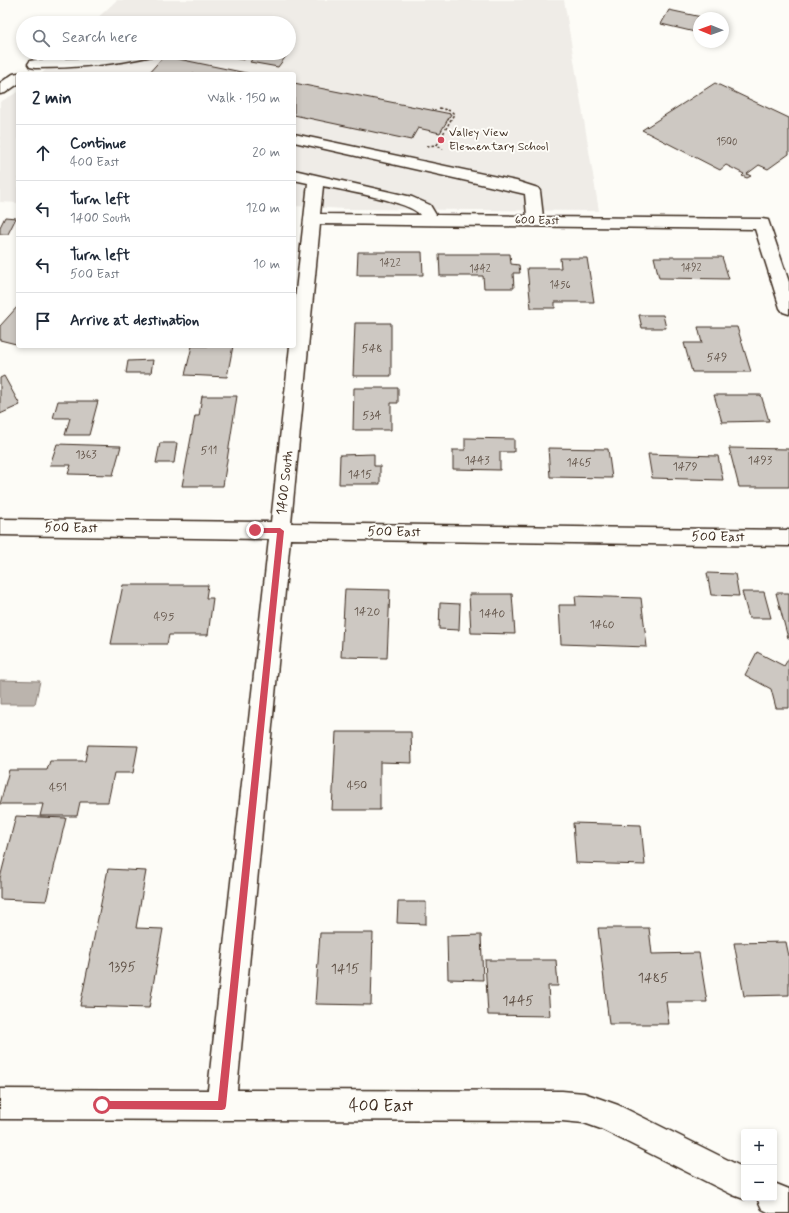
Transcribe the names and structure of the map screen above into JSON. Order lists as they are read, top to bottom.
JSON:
{
  "streets": {
    "street": [
      "600 East",
      "1400 South",
      "500 East",
      "400 East"
    ]
  },
  "crossings": [
    ["600 East", "1400 South"],
    ["1400 South", "500 East"],
    ["1400 South", "400 East"]
  ],
  "places": ["Valley View Elementary School"],
  "house_numbers": [
    "1500",
    "1422",
    "1492",
    "1442",
    "1456",
    "548",
    "549",
    "534",
    "511",
    "1363",
    "1443",
    "1493",
    "1465",
    "1479",
    "1415",
    "1420",
    "1440",
    "495",
    "1460",
    "450",
    "451",
    "1395",
    "1415",
    "1485",
    "1445"
  ],
  "north": "left",
  "page": {
    "search": "Search here",
    "heading": ["2 min", "Walk · 150 m"],
    "list": [
      ["Continue", "400 East", "20 m"],
      ["Turn left", "1400 South", "120 m"],
      ["Turn left", "500 East", "10 m"],
      "Arrive at destination"
    ],
    "map_buttons": ["+", "−"]
  }
}
